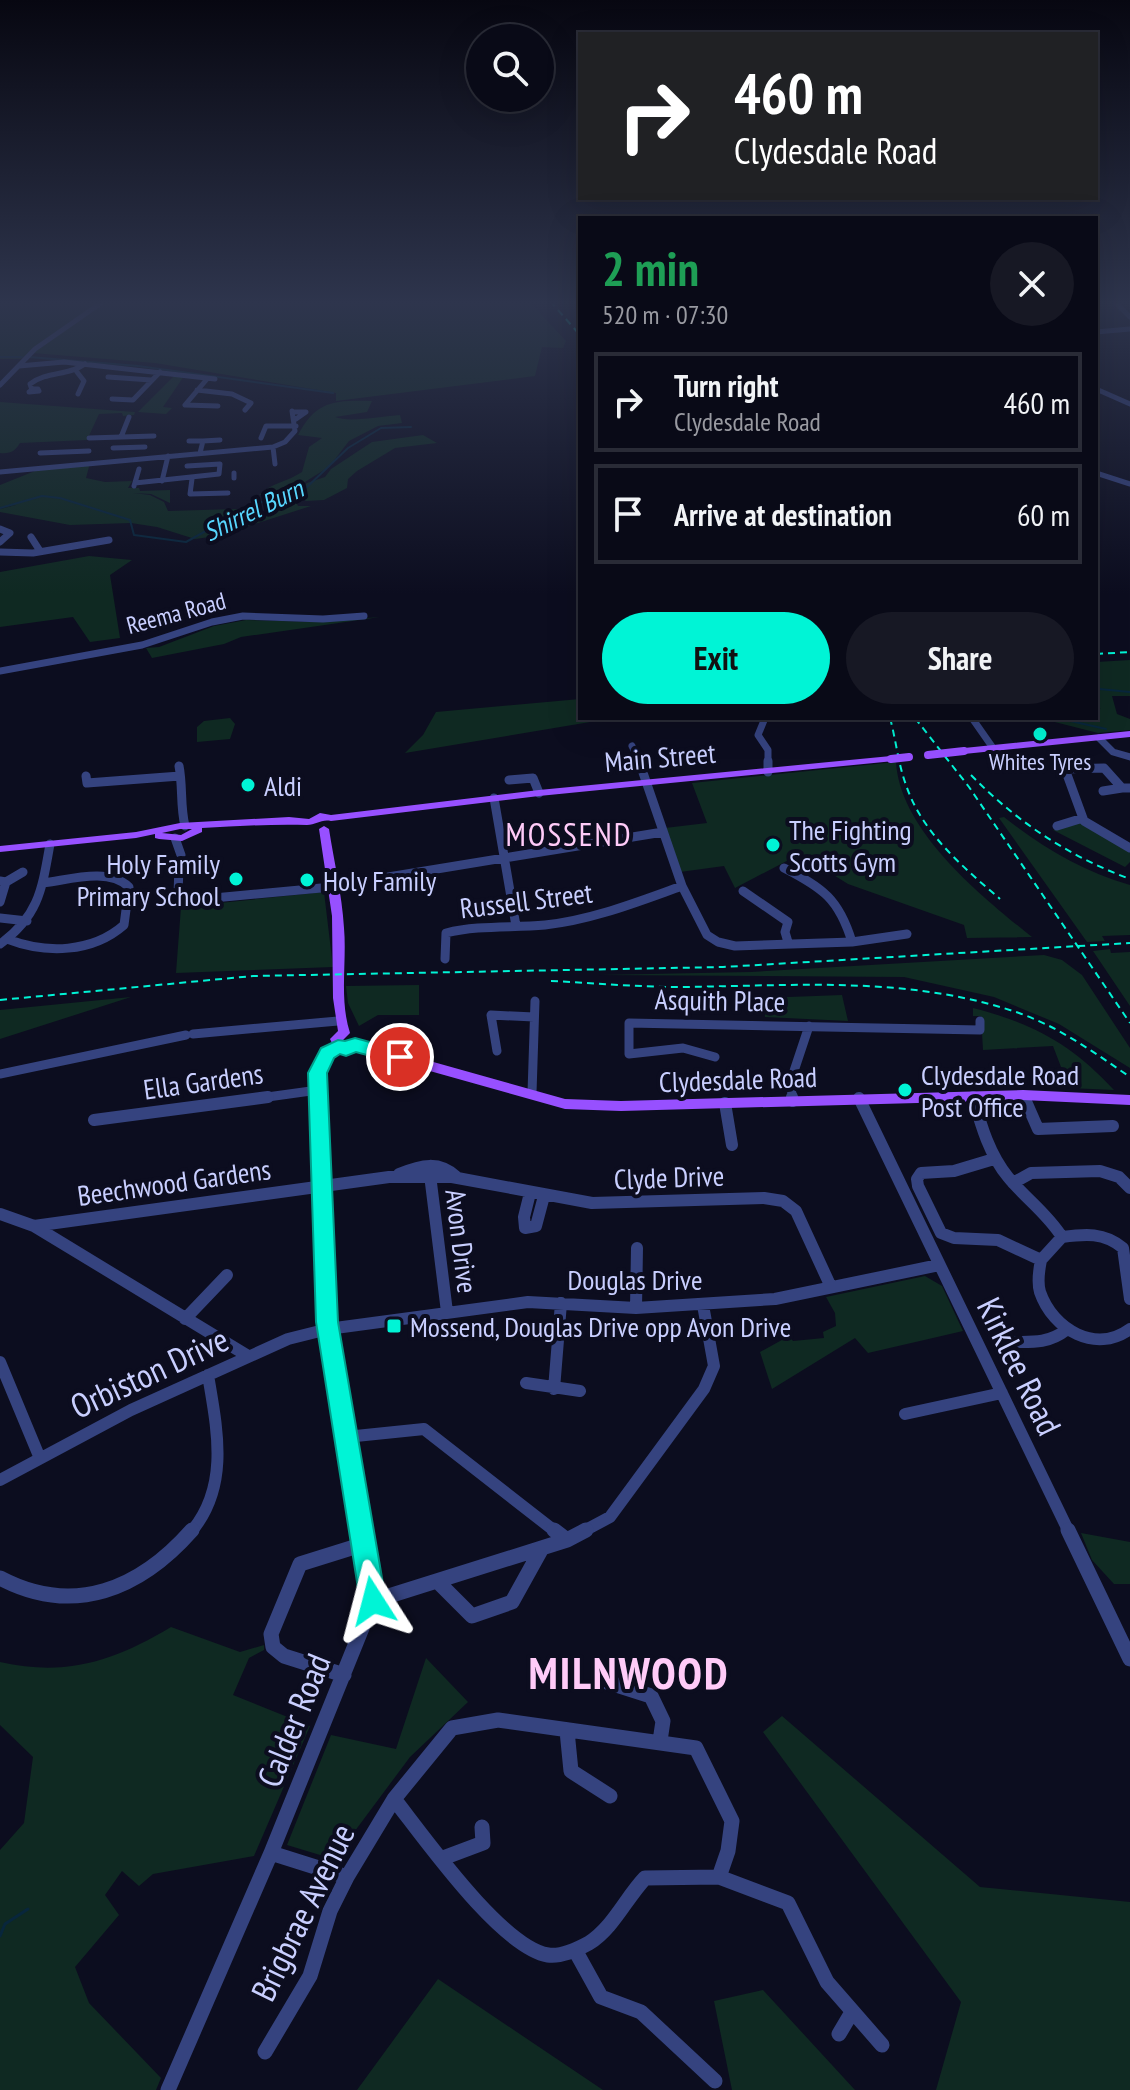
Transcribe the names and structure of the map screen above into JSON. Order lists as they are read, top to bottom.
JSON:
{
  "streets": {
    "main road": ["Main Street", "Clydesdale Road"],
    "street": [
      "Reema Road",
      "Russell Street",
      "Asquith Place",
      "Ella Gardens",
      "Clyde Drive",
      "Beechwood Gardens",
      "Avon Drive",
      "Douglas Drive",
      "Kirklee Road",
      "Orbiston Drive",
      "Calder Road",
      "Brigbrae Avenue"
    ]
  },
  "crossings": [
    ["Clydesdale Road", "Kirklee Road"],
    ["Clyde Drive", "Beechwood Gardens"],
    ["Clyde Drive", "Avon Drive"],
    ["Clyde Drive", "Douglas Drive"],
    ["Beechwood Gardens", "Orbiston Drive"],
    ["Avon Drive", "Douglas Drive"],
    ["Douglas Drive", "Kirklee Road"],
    ["Douglas Drive", "Orbiston Drive"]
  ],
  "districts": ["MOSSEND", "MILNWOOD"],
  "water": ["Shirrel Burn"],
  "places": {
    "other": [
      "Whites Tyres",
      "Aldi",
      "The Fighting Scotts Gym",
      "Holy Family Primary School",
      "Holy Family",
      "Clydesdale Road Post Office"
    ],
    "transit": ["Mossend, Douglas Drive opp Avon Drive"]
  },
  "page": {
    "turn": ["460 m", "Clydesdale Road"],
    "heading": ["2 min", "520 m · 07:30"],
    "list": [
      {
        "name": "Turn right",
        "note": "Clydesdale Road",
        "value": "460 m"
      },
      {
        "name": "Arrive at destination",
        "value": "60 m"
      }
    ],
    "buttons": ["Exit", "Share"]
  }
}
